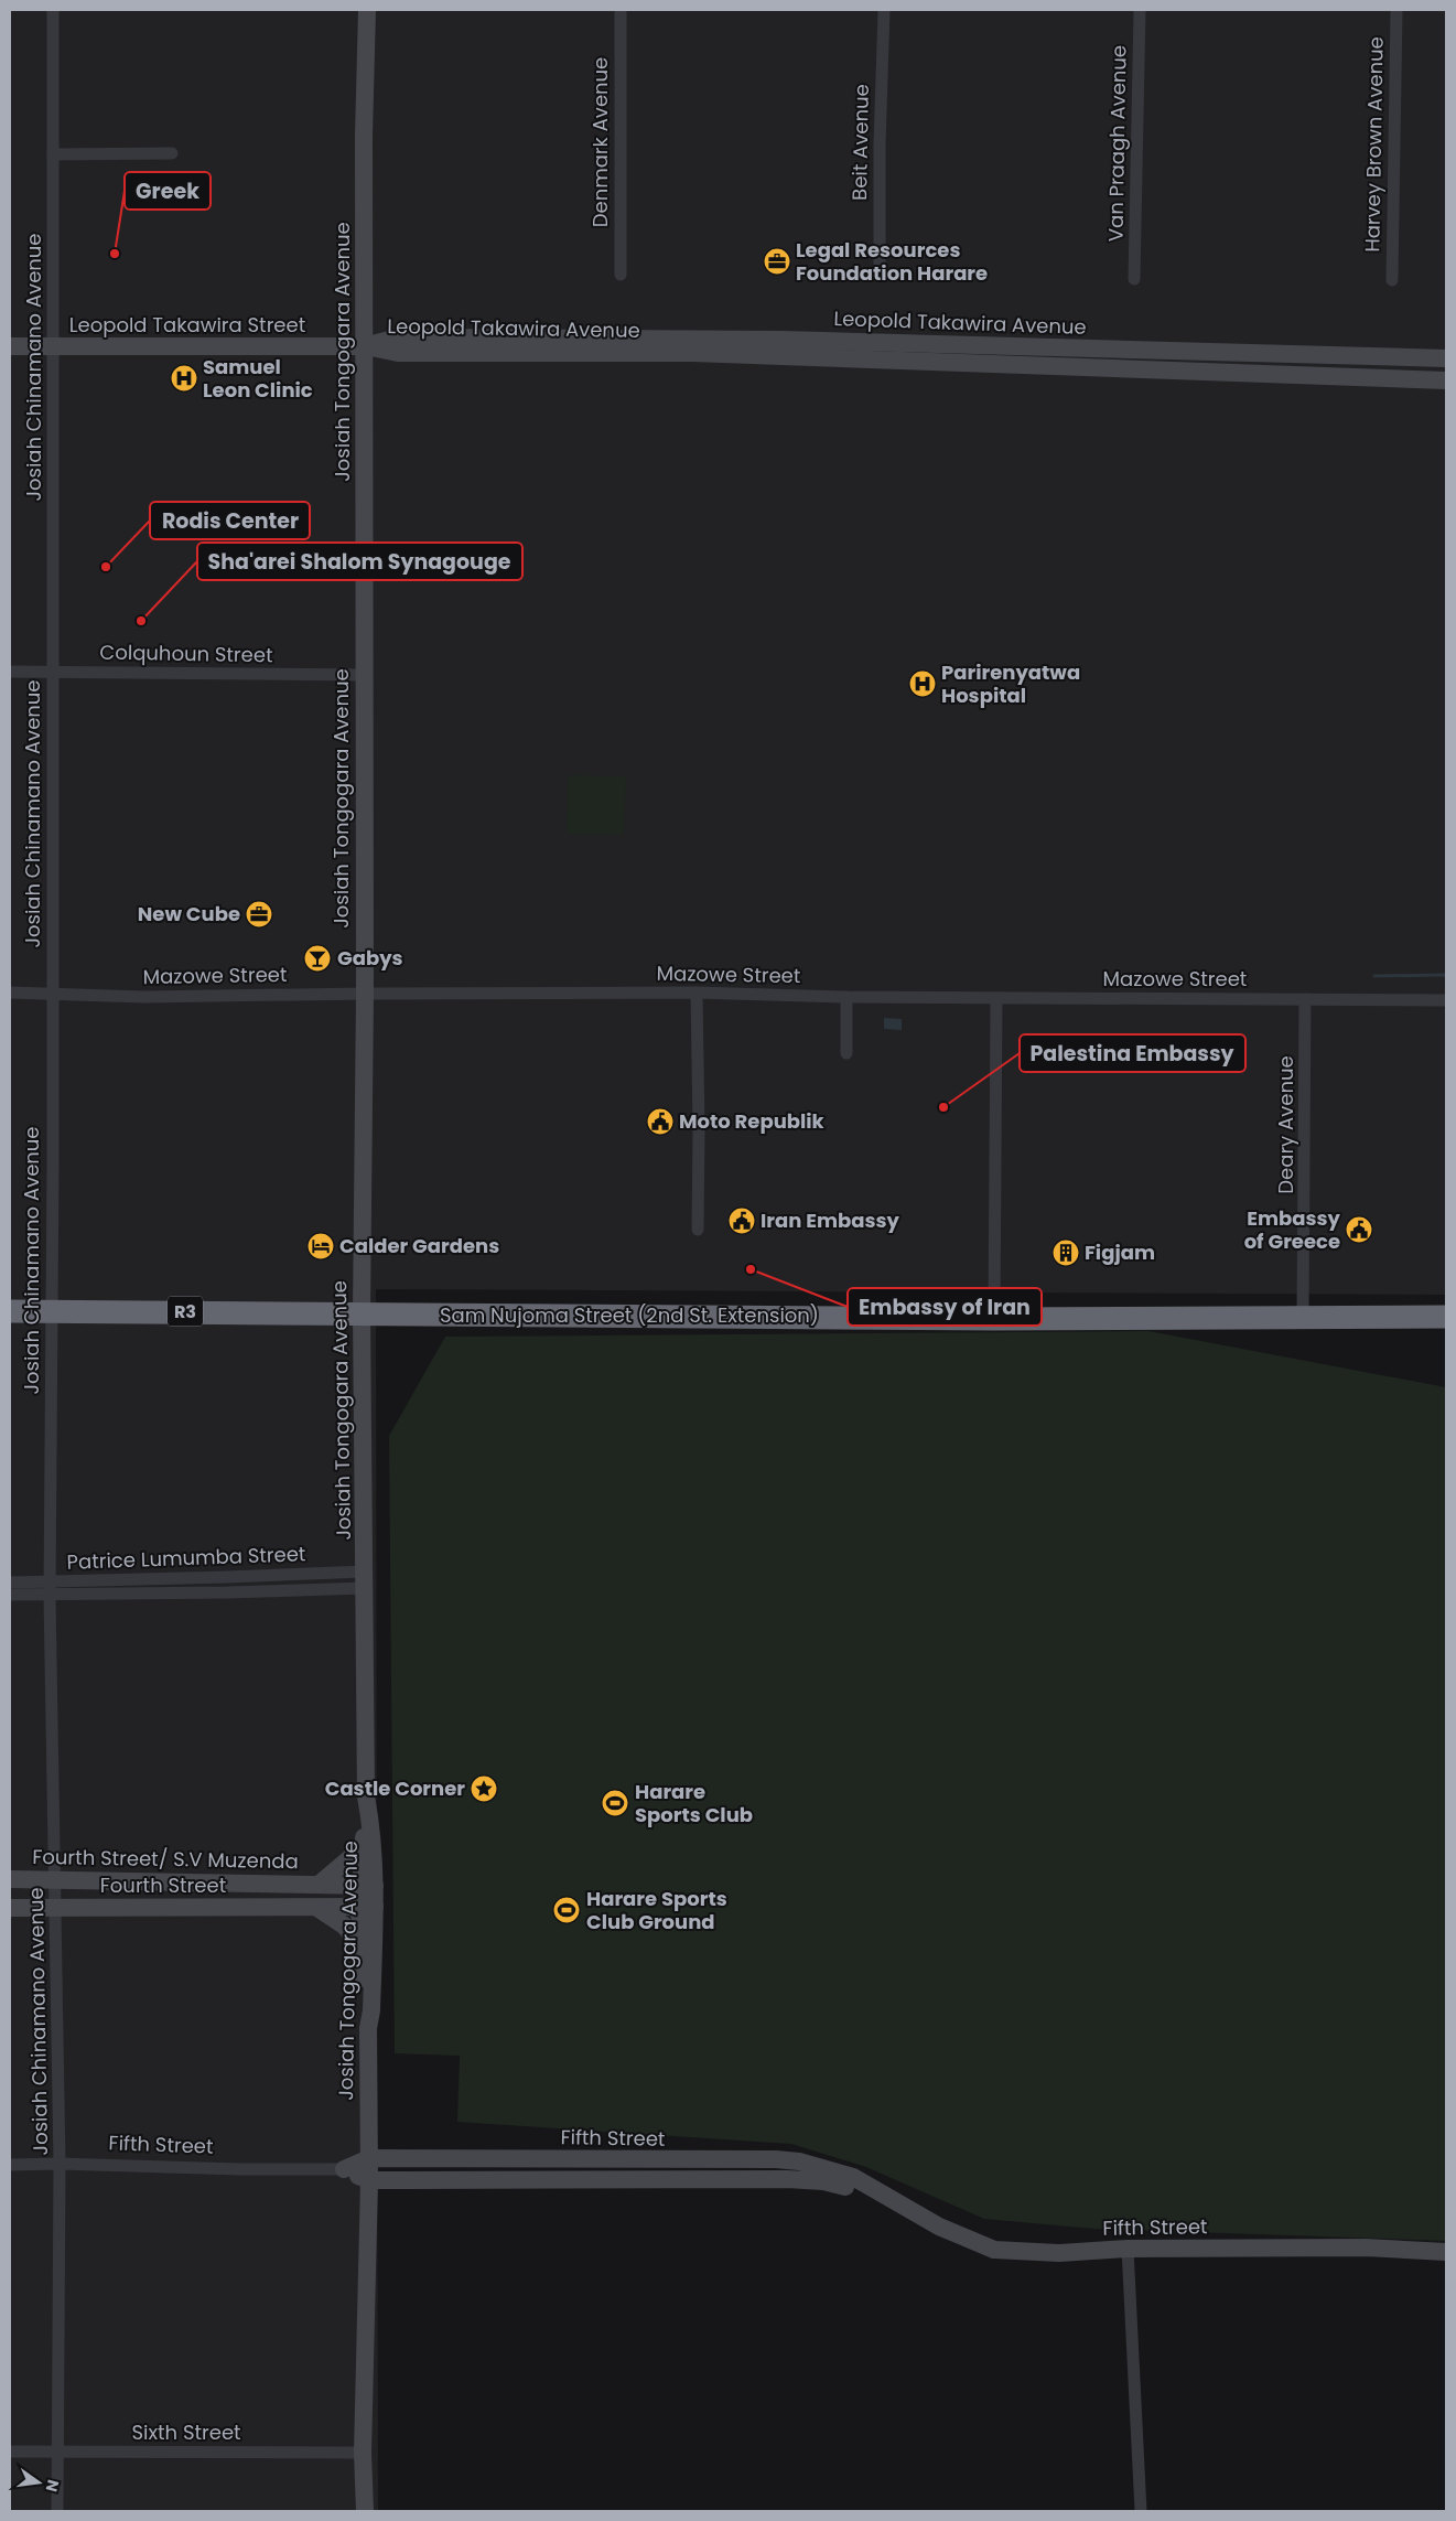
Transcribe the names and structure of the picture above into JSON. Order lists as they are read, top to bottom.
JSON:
{
  "streets": {
    "highway": ["R3", "Sam Nujoma Street (2nd St. Extension)"],
    "main road": [
      "Leopold Takawira Avenue",
      "Leopold Takawira Street",
      "Josiah Tongogara Avenue",
      "Fourth Street/ S.V Muzenda",
      "Fourth Street",
      "Fifth Street"
    ],
    "street": [
      "Denmark Avenue",
      "Beit Avenue",
      "Van Praagh Avenue",
      "Harvey Brown Avenue",
      "Josiah Chinamano Avenue",
      "Colquhoun Street",
      "Mazowe Street",
      "Deary Avenue",
      "Patrice Lumumba Street",
      "Sixth Street"
    ]
  },
  "crossings": [
    ["Leopold Takawira Avenue", "Leopold Takawira Street"],
    ["Leopold Takawira Avenue", "Josiah Tongogara Avenue"],
    ["Leopold Takawira Street", "Josiah Tongogara Avenue"],
    ["Leopold Takawira Street", "Josiah Chinamano Avenue"],
    ["Josiah Tongogara Avenue", "Colquhoun Street"],
    ["Josiah Tongogara Avenue", "Mazowe Street"],
    ["Josiah Tongogara Avenue", "Sam Nujoma Street (2nd St. Extension)"],
    ["Josiah Tongogara Avenue", "Patrice Lumumba Street"],
    ["Josiah Tongogara Avenue", "Fourth Street"],
    ["Josiah Tongogara Avenue", "Fifth Street"],
    ["Josiah Tongogara Avenue", "Sixth Street"],
    ["Josiah Chinamano Avenue", "Colquhoun Street"],
    ["Josiah Chinamano Avenue", "Mazowe Street"],
    ["Josiah Chinamano Avenue", "Sam Nujoma Street (2nd St. Extension)"],
    ["Josiah Chinamano Avenue", "Patrice Lumumba Street"],
    ["Josiah Chinamano Avenue", "Fourth Street/ S.V Muzenda"],
    ["Josiah Chinamano Avenue", "Fourth Street"],
    ["Josiah Chinamano Avenue", "Fifth Street"],
    ["Josiah Chinamano Avenue", "Sixth Street"],
    ["Mazowe Street", "Deary Avenue"],
    ["Deary Avenue", "Sam Nujoma Street (2nd St. Extension)"]
  ],
  "places": {
    "other": [
      "Greek",
      "Rodis Center",
      "Sha'arei Shalom Synagouge",
      "Palestina Embassy",
      "Embassy of Iran"
    ],
    "office": ["Legal Resources Foundation Harare", "New Cube"],
    "hospital": ["Samuel Leon Clinic", "Parirenyatwa Hospital"],
    "bar": ["Gabys"],
    "public building": ["Moto Republik", "Iran Embassy", "Embassy of Greece"],
    "hotel": ["Calder Gardens"],
    "building": ["Figjam"],
    "place": ["Castle Corner"],
    "sports": ["Harare Sports Club", "Harare Sports Club Ground"]
  },
  "north": "right"
}
